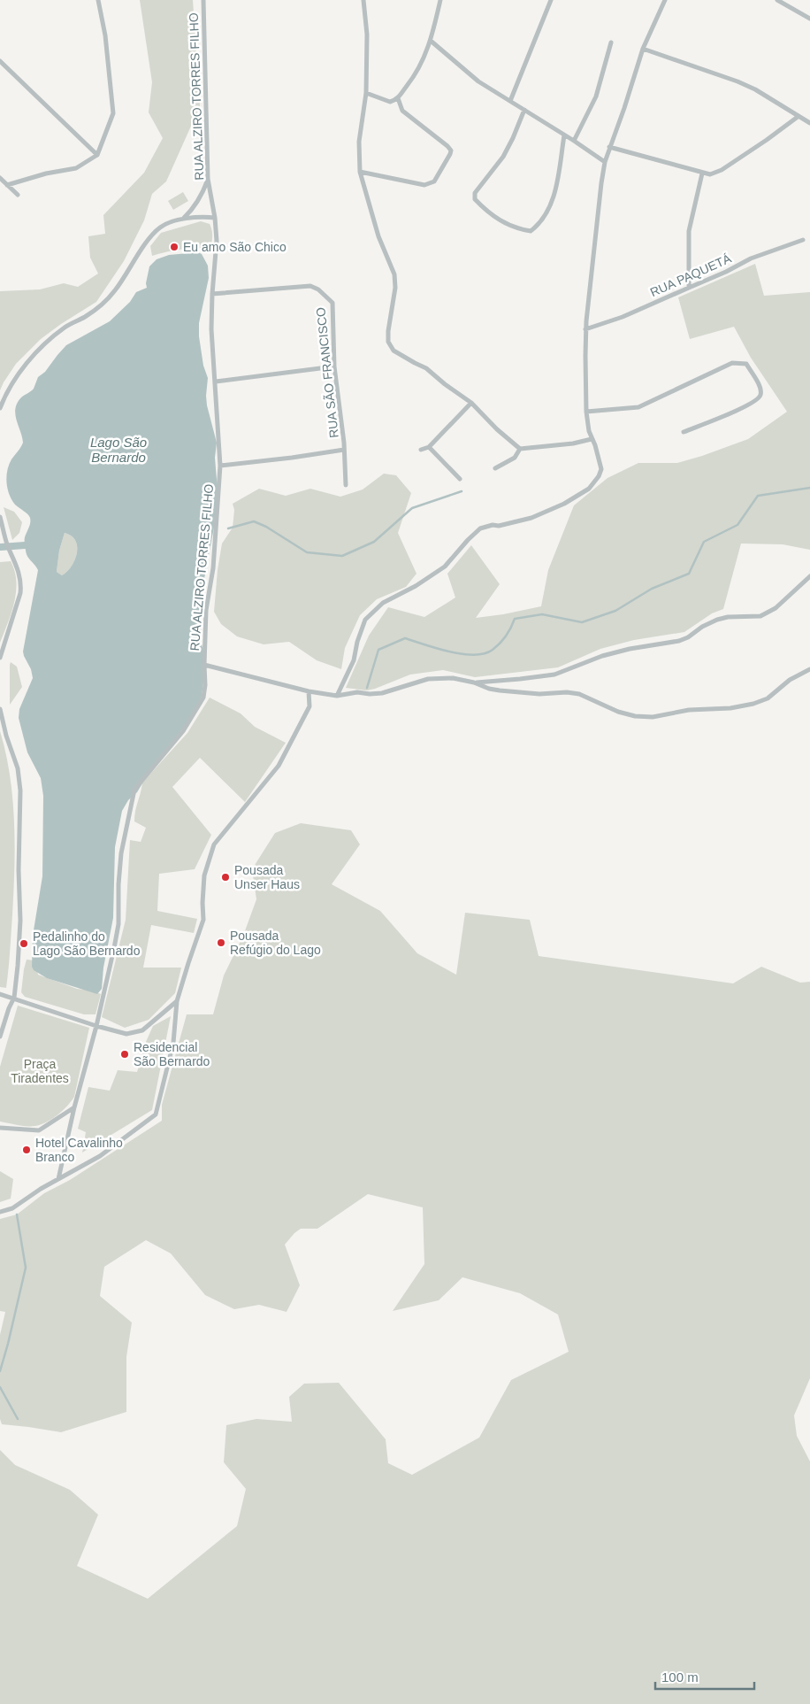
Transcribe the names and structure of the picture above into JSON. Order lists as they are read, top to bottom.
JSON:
{
  "streets": {
    "street": ["RUA ALZIRO TORRES FILHO", "RUA PAQUETÁ", "RUA SÃO FRANCISCO"]
  },
  "crossings": [
    ["RUA ALZIRO TORRES FILHO", "RUA SÃO FRANCISCO"]
  ],
  "water": ["Lago São Bernardo"],
  "parks": ["Praça Tiradentes"],
  "places": [
    "Eu amo São Chico",
    "Pousada Unser Haus",
    "Pousada Refúgio do Lago",
    "Pedalinho do Lago São Bernardo",
    "Residencial São Bernardo",
    "Hotel Cavalinho Branco"
  ],
  "scale_bar": "100 m"
}
